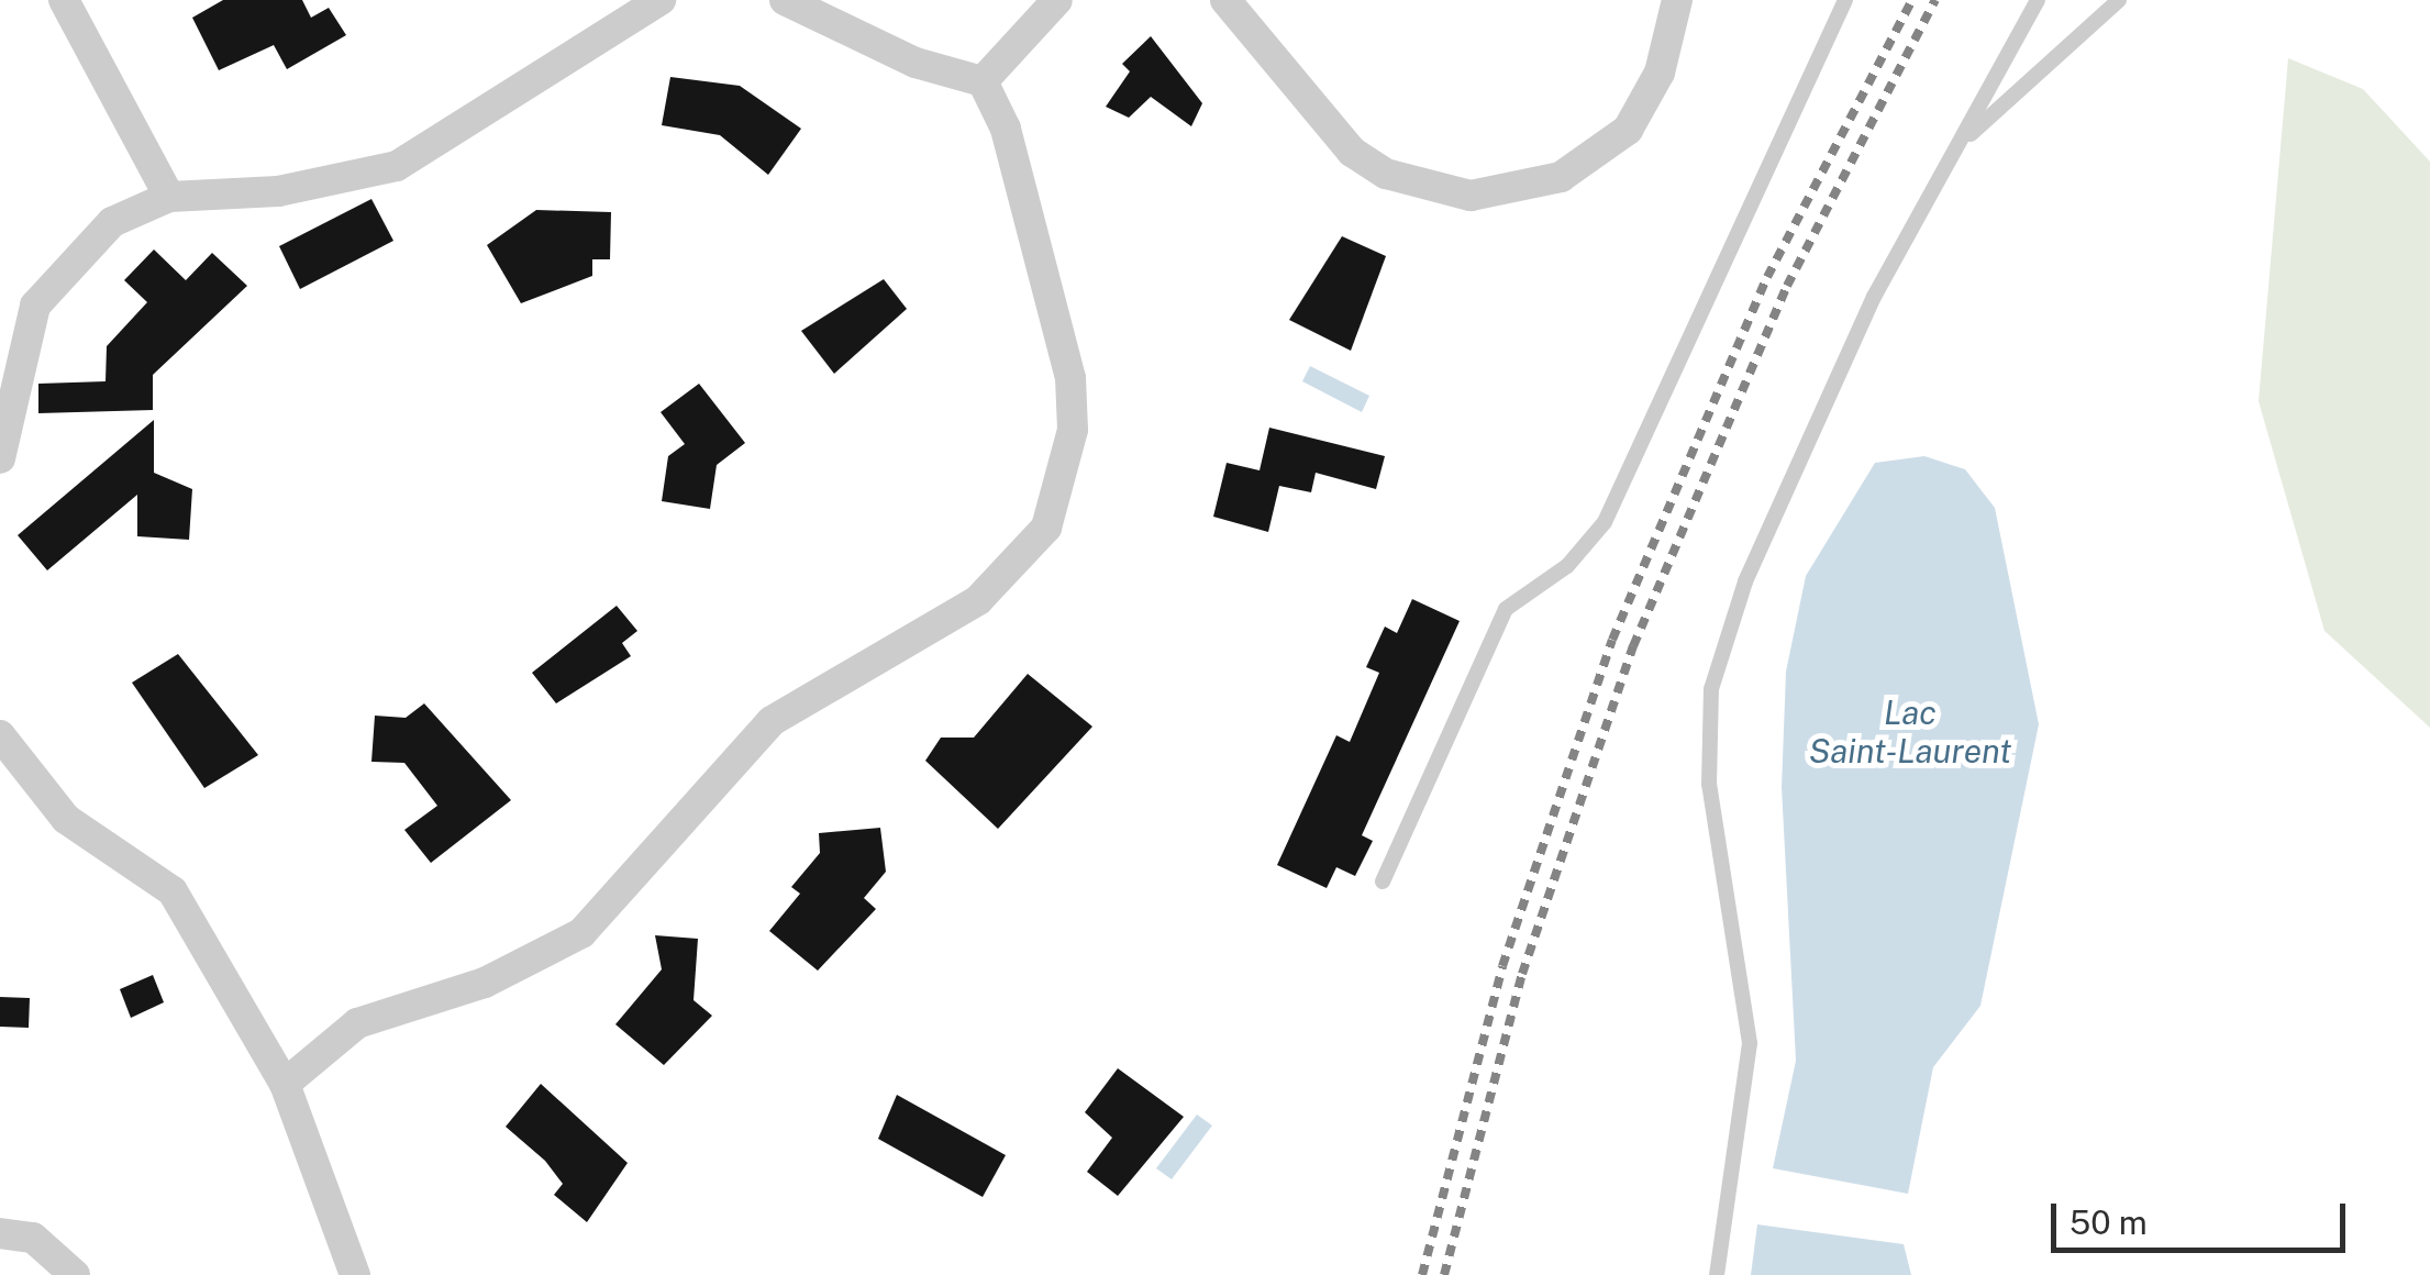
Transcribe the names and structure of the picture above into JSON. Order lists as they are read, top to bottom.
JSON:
{
  "water": ["Lac Saint-Laurent"],
  "scale_bar": "50 m"
}
